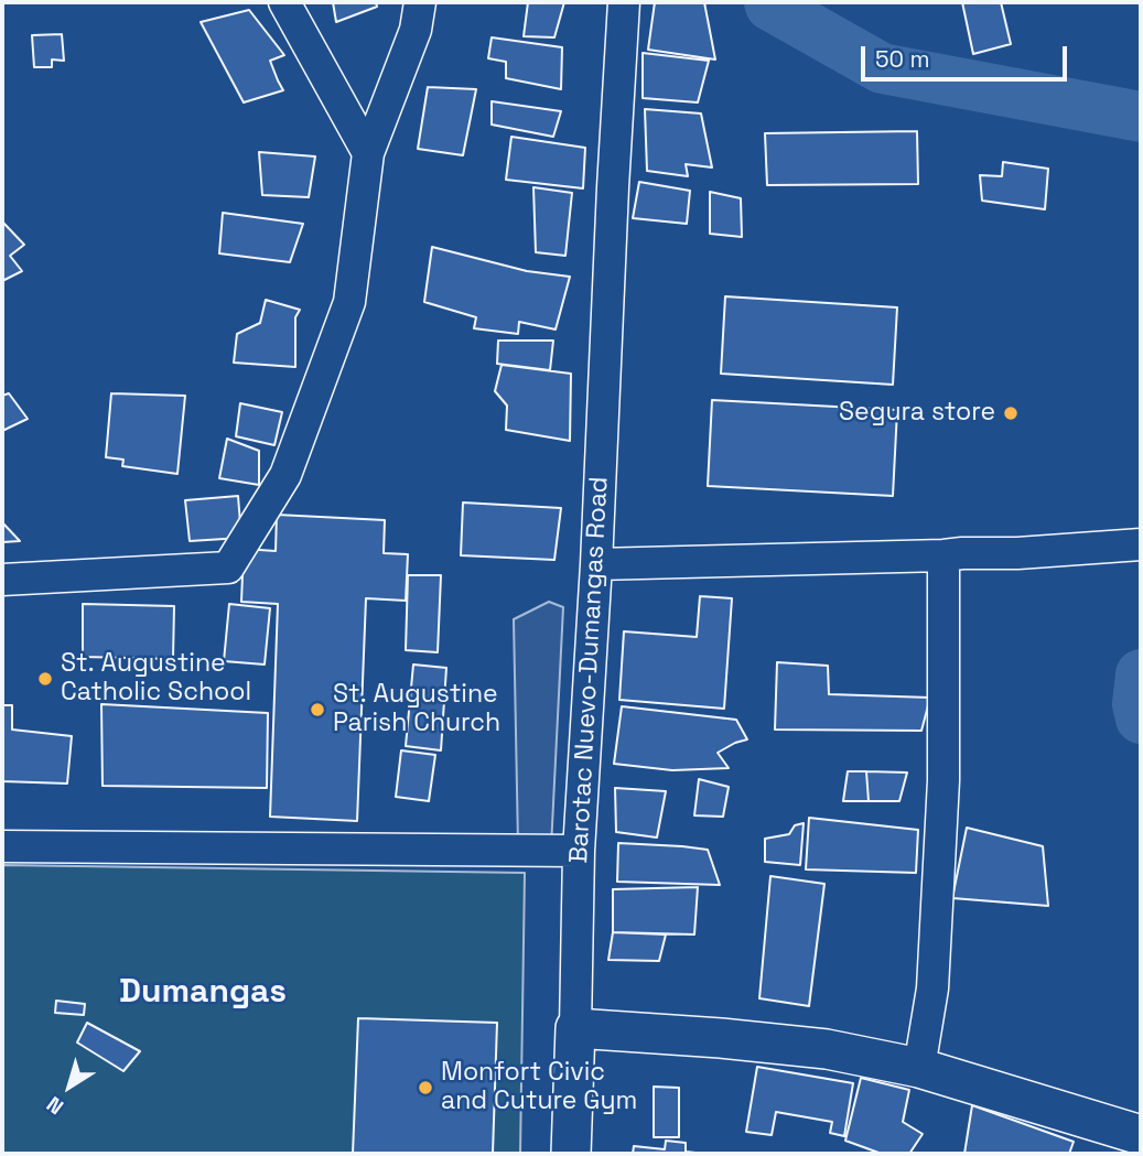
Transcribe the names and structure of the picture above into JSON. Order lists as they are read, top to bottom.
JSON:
{
  "streets": {
    "main road": ["Barotac Nuevo-Dumangas Road"]
  },
  "districts": ["Dumangas"],
  "places": [
    "Segura store",
    "St. Augustine Catholic School",
    "St. Augustine Parish Church",
    "Monfort Civic and Cuture Gym"
  ],
  "scale_bar": "50 m",
  "north": "bottom left"
}
